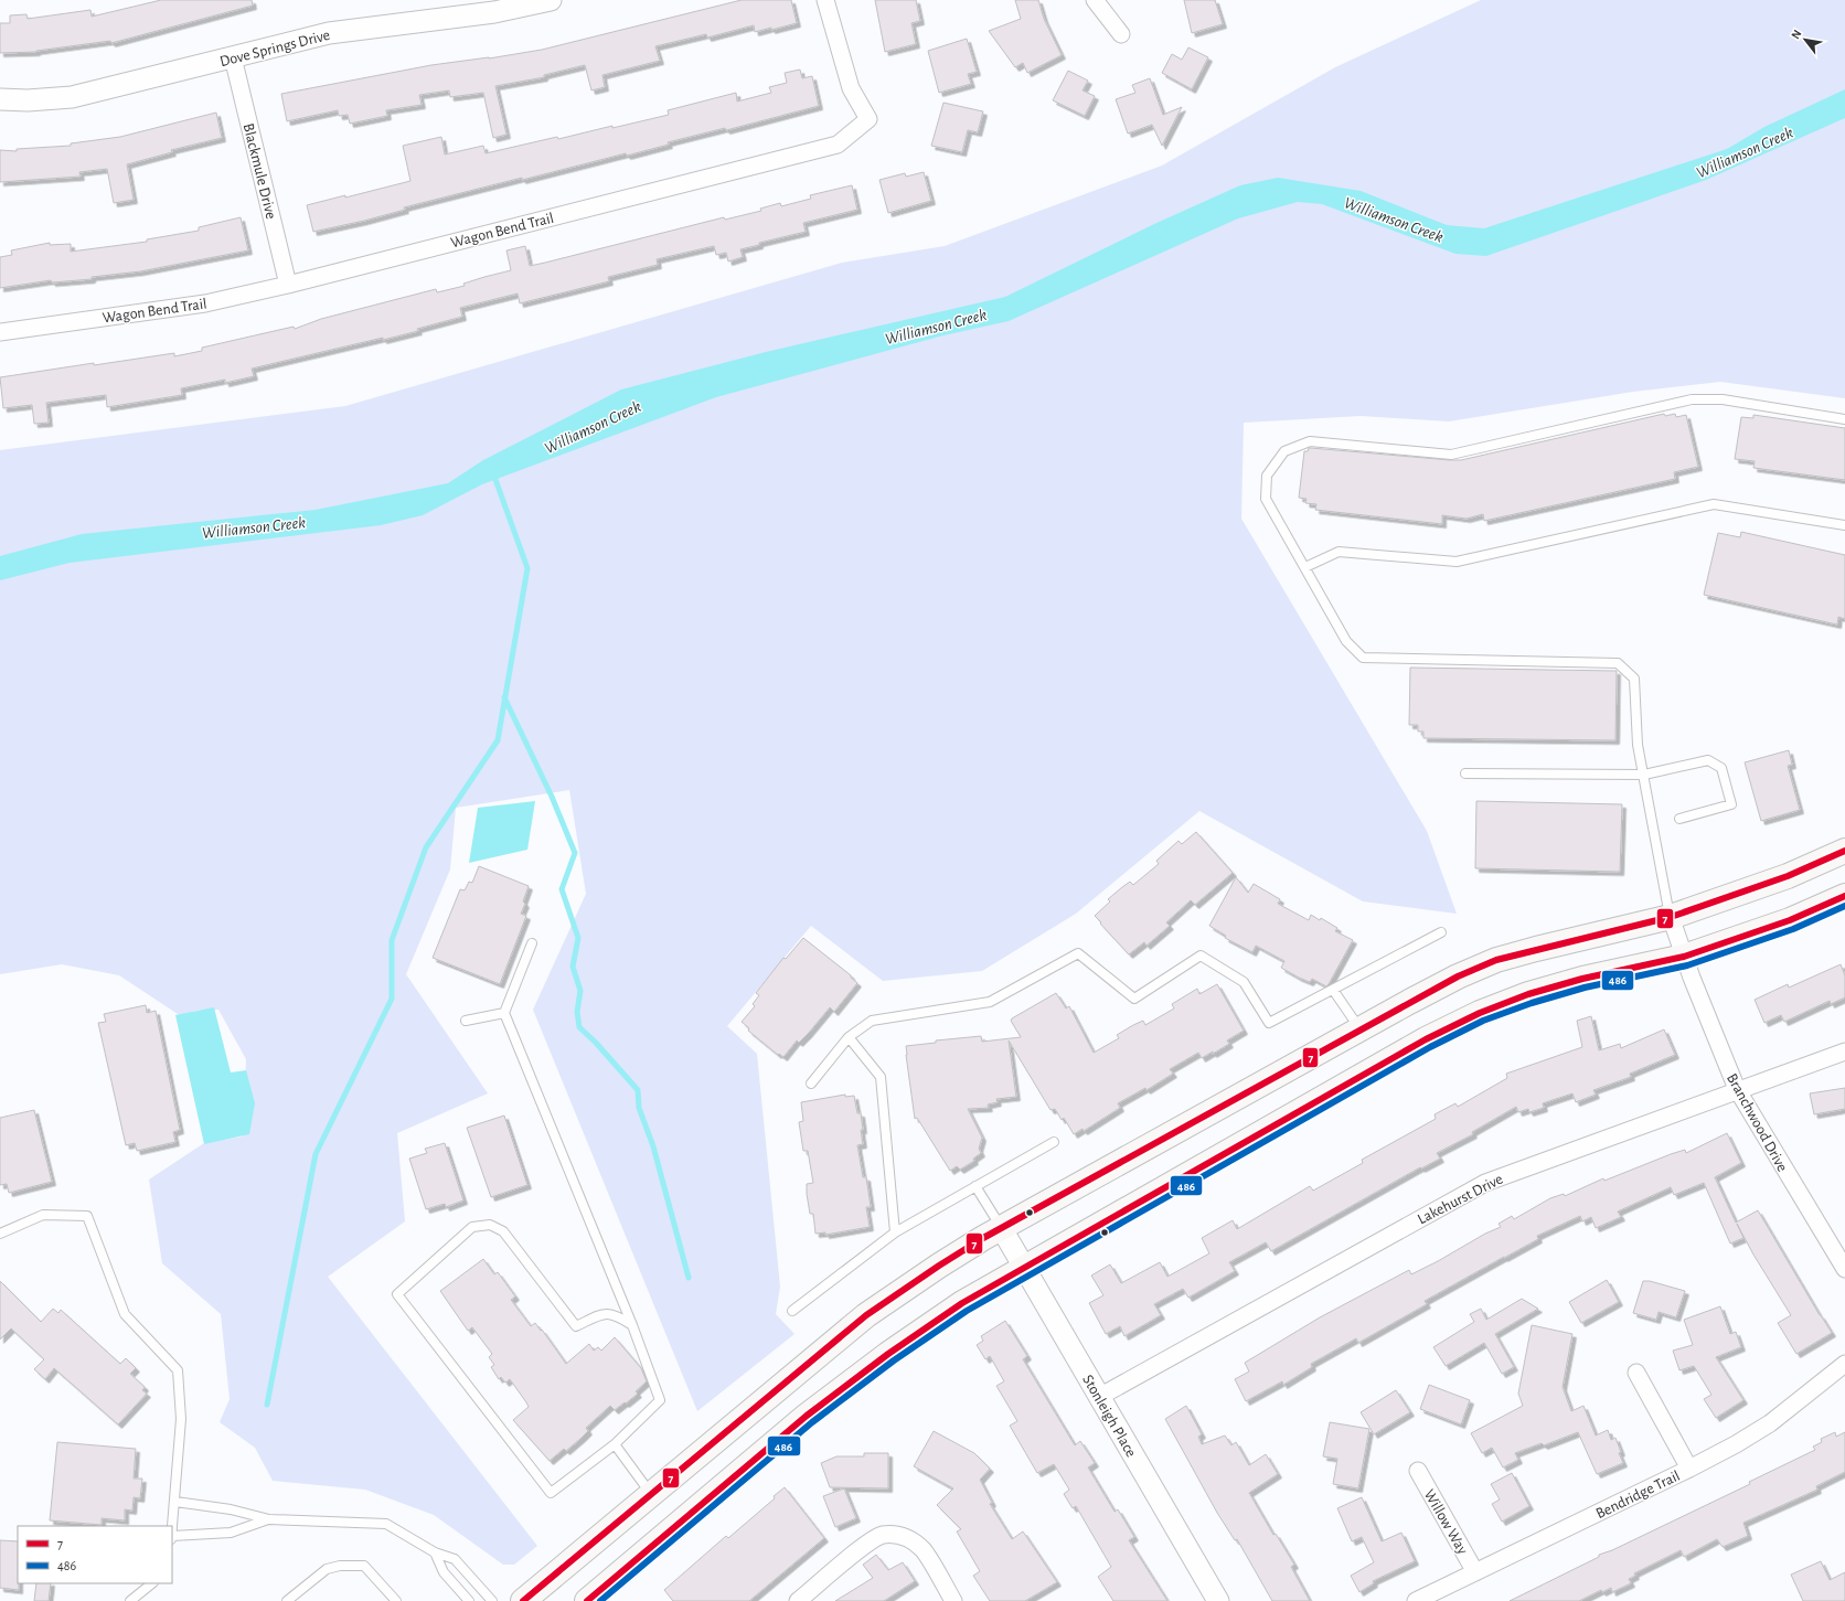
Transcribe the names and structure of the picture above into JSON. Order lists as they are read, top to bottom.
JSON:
{
  "streets": {
    "street": [
      "Dove Springs Drive",
      "Blackmule Drive",
      "Wagon Bend Trail",
      "Branchwood Drive",
      "Lakehurst Drive",
      "Stonleigh Place",
      "Bendridge Trail",
      "Willow Way"
    ]
  },
  "crossings": [
    ["Dove Springs Drive", "Blackmule Drive"],
    ["Blackmule Drive", "Wagon Bend Trail"],
    ["Branchwood Drive", "Lakehurst Drive"],
    ["Lakehurst Drive", "Stonleigh Place"],
    ["Bendridge Trail", "Willow Way"]
  ],
  "water": ["Williamson Creek"],
  "lines": ["transit line 7", "transit line 486"],
  "legend": ["7", "486"],
  "north": "top left"
}
